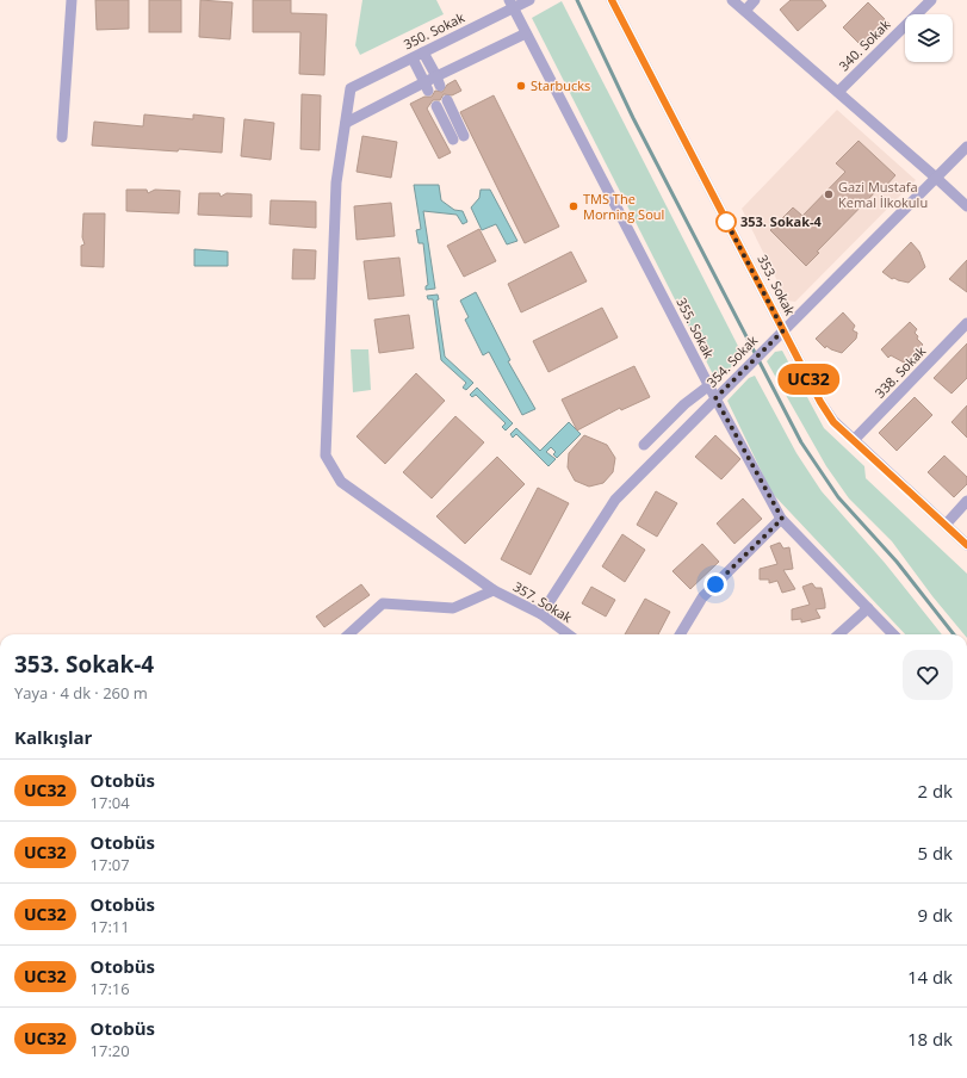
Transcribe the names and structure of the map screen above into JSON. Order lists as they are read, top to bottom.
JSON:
{
  "streets": {
    "street": [
      "350. Sokak",
      "340. Sokak",
      "353. Sokak",
      "355. Sokak",
      "354. Sokak",
      "338. Sokak",
      "357. Sokak"
    ]
  },
  "crossings": [
    ["350. Sokak", "355. Sokak"],
    ["350. Sokak", "357. Sokak"],
    ["353. Sokak", "354. Sokak"],
    ["353. Sokak", "338. Sokak"],
    ["355. Sokak", "354. Sokak"],
    ["354. Sokak", "357. Sokak"]
  ],
  "places": [
    "Starbucks",
    "Gazi Mustafa Kemal İlkokulu",
    "TMS The Morning Soul",
    "353. Sokak-4"
  ],
  "lines": ["bus line UC32"],
  "page": {
    "on_map": "UC32",
    "heading": [
      ["353. Sokak-4", "Yaya · 4 dk · 260 m"],
      "Kalkışlar"
    ],
    "list": [
      {
        "mark": "UC32",
        "name": "Otobüs",
        "note": "17:04",
        "value": "2 dk"
      },
      {
        "mark": "UC32",
        "name": "Otobüs",
        "note": "17:07",
        "value": "5 dk"
      },
      {
        "mark": "UC32",
        "name": "Otobüs",
        "note": "17:11",
        "value": "9 dk"
      },
      {
        "mark": "UC32",
        "name": "Otobüs",
        "note": "17:16",
        "value": "14 dk"
      },
      {
        "mark": "UC32",
        "name": "Otobüs",
        "note": "17:20",
        "value": "18 dk"
      }
    ]
  }
}
